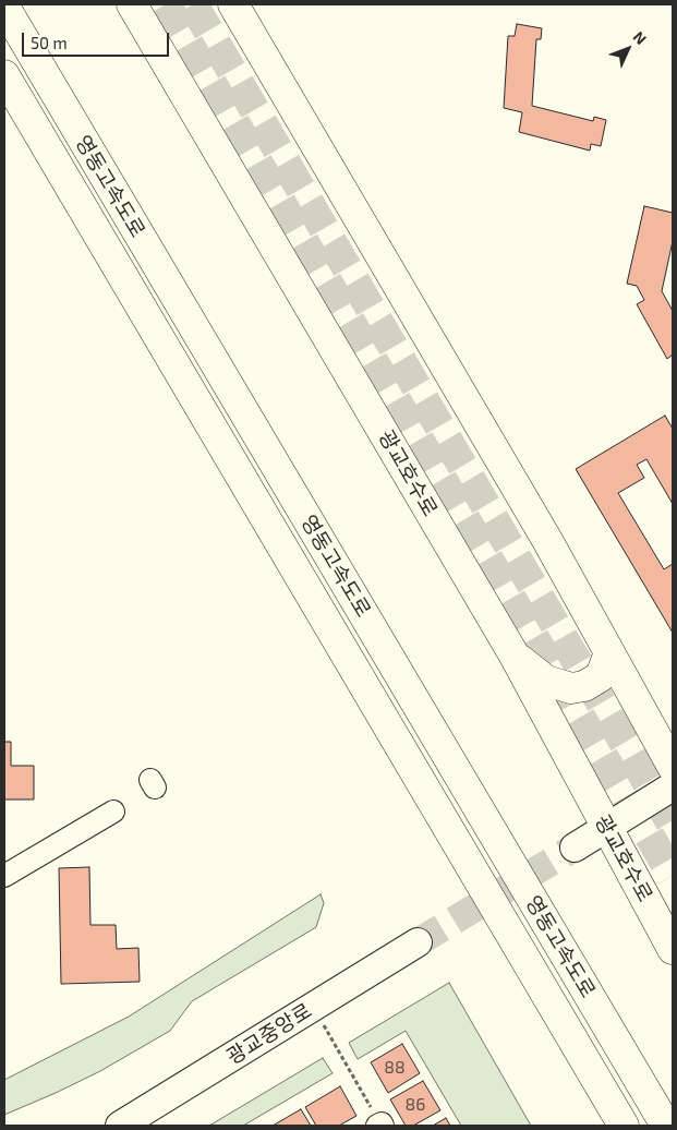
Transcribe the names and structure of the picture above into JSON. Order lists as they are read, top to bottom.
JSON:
{
  "streets": {
    "highway": ["영동고속도로", "광교호수로"],
    "main road": ["광교중앙로"]
  },
  "house_numbers": ["88", "86"],
  "scale_bar": "50 m",
  "north": "top right"
}
